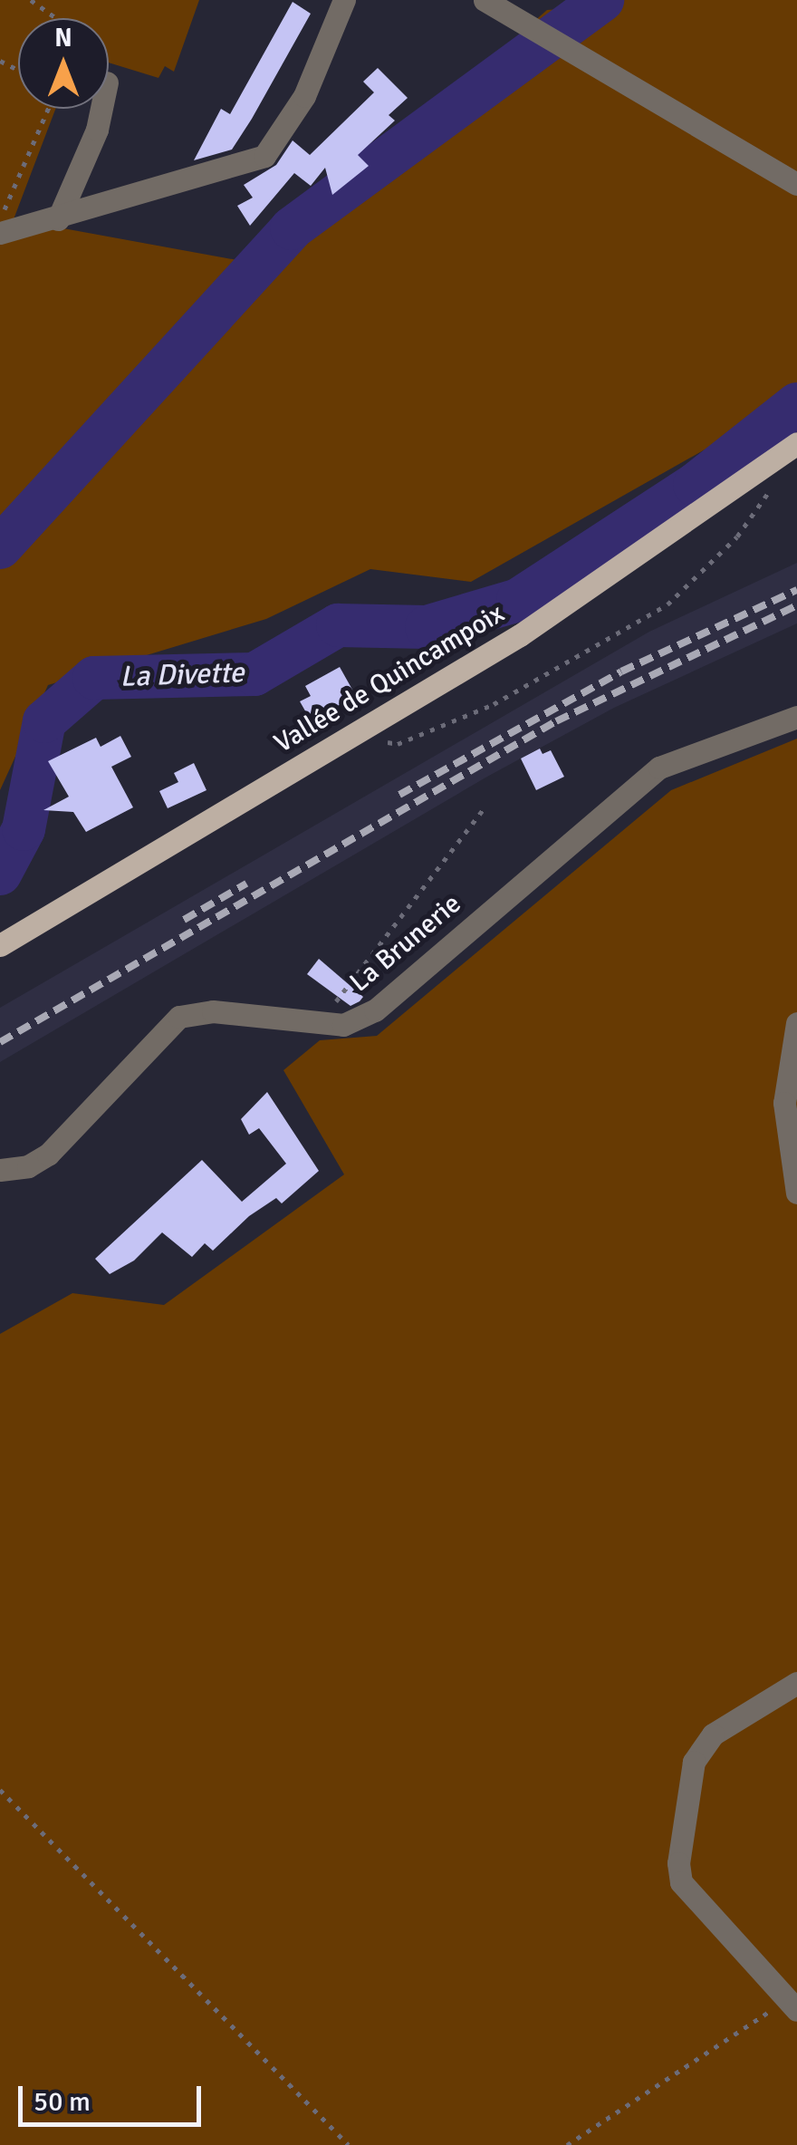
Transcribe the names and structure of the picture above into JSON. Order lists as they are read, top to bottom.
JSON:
{
  "streets": {
    "main road": ["Vallée de Quincampoix"],
    "street": ["La Brunerie"]
  },
  "water": ["La Divette"],
  "scale_bar": "50 m",
  "north": "top"
}
